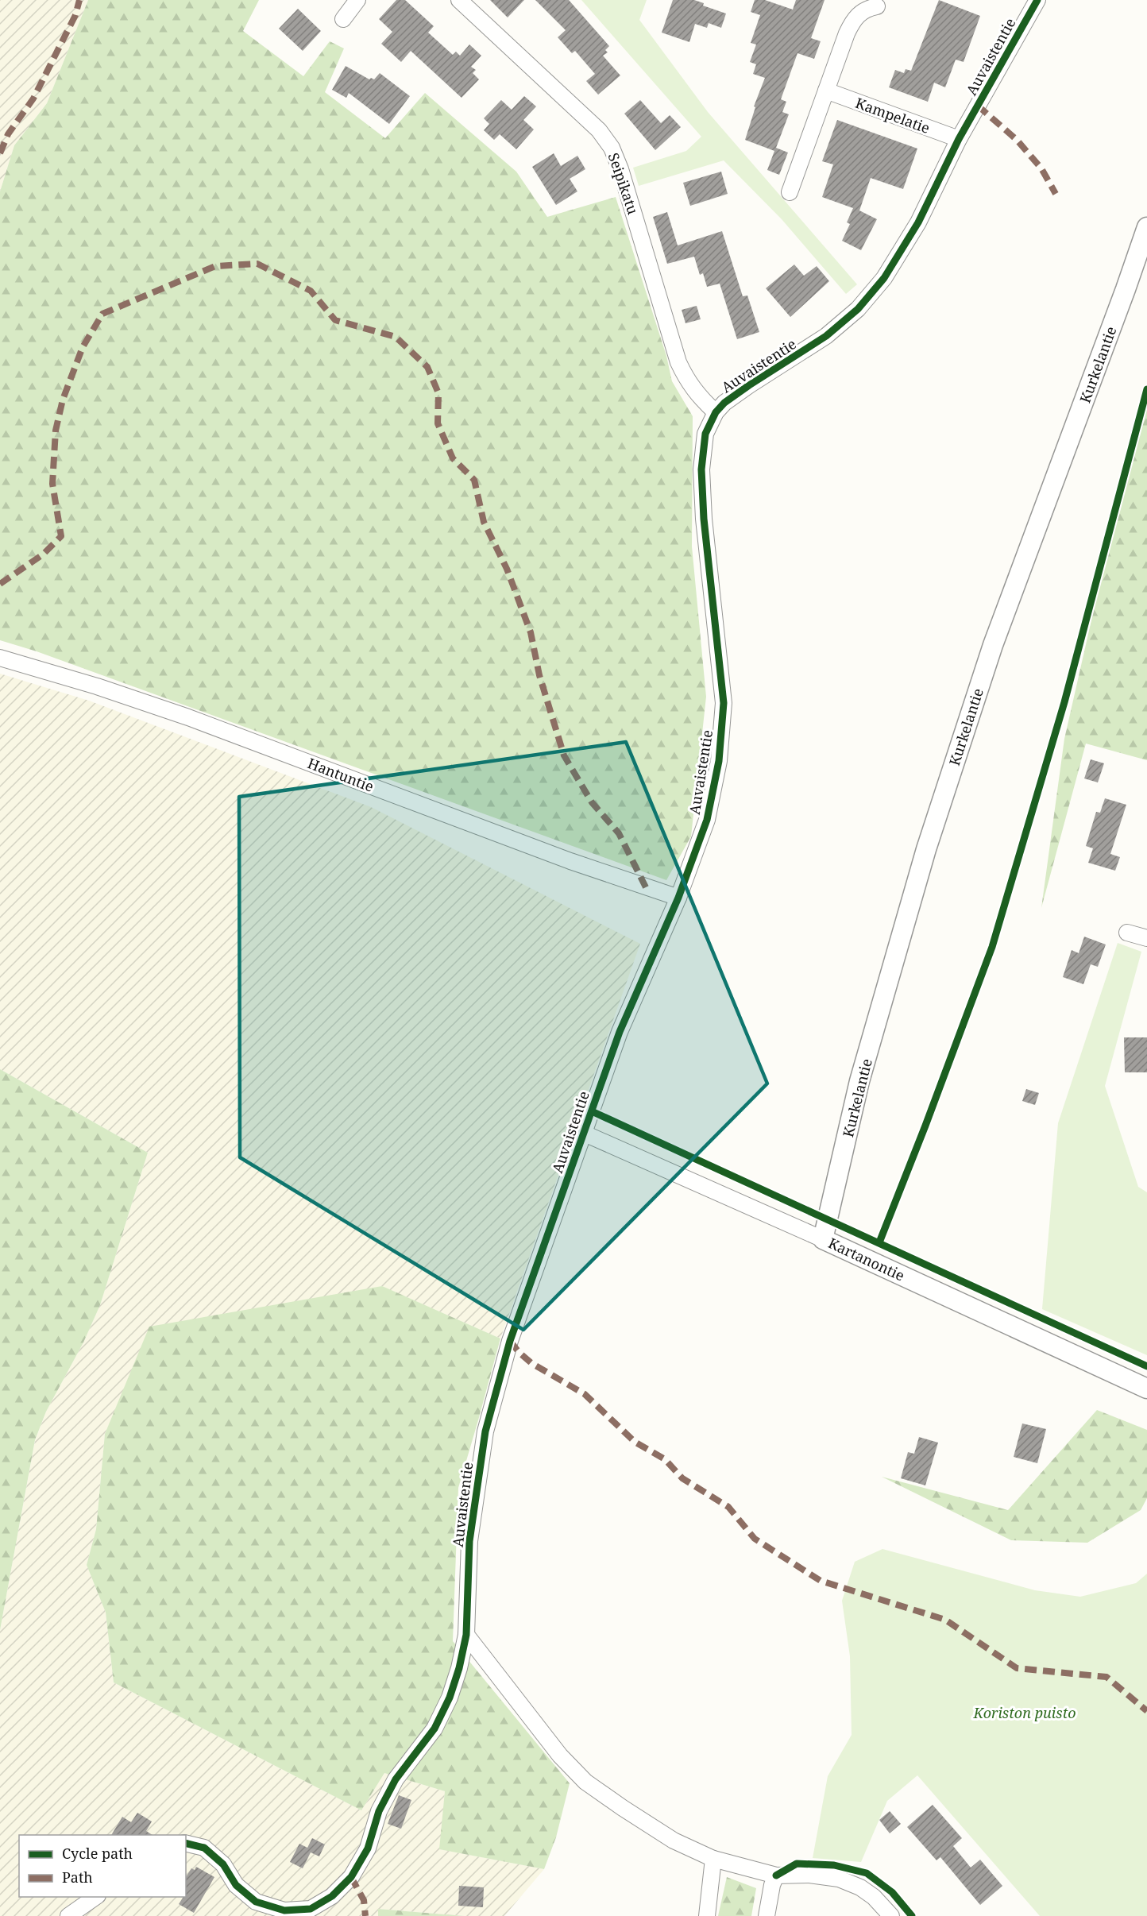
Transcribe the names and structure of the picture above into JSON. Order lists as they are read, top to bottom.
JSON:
{
  "streets": {
    "street": [
      "Auvaistentie",
      "Kampelatie",
      "Seipikatu",
      "Kurkelantie",
      "Hantuntie",
      "Kartanontie"
    ]
  },
  "crossings": [
    ["Auvaistentie", "Kampelatie"],
    ["Auvaistentie", "Seipikatu"],
    ["Auvaistentie", "Hantuntie"],
    ["Auvaistentie", "Kartanontie"],
    ["Kurkelantie", "Kartanontie"]
  ],
  "parks": ["Koriston puisto"],
  "legend": ["Cycle path", "Path"]
}
